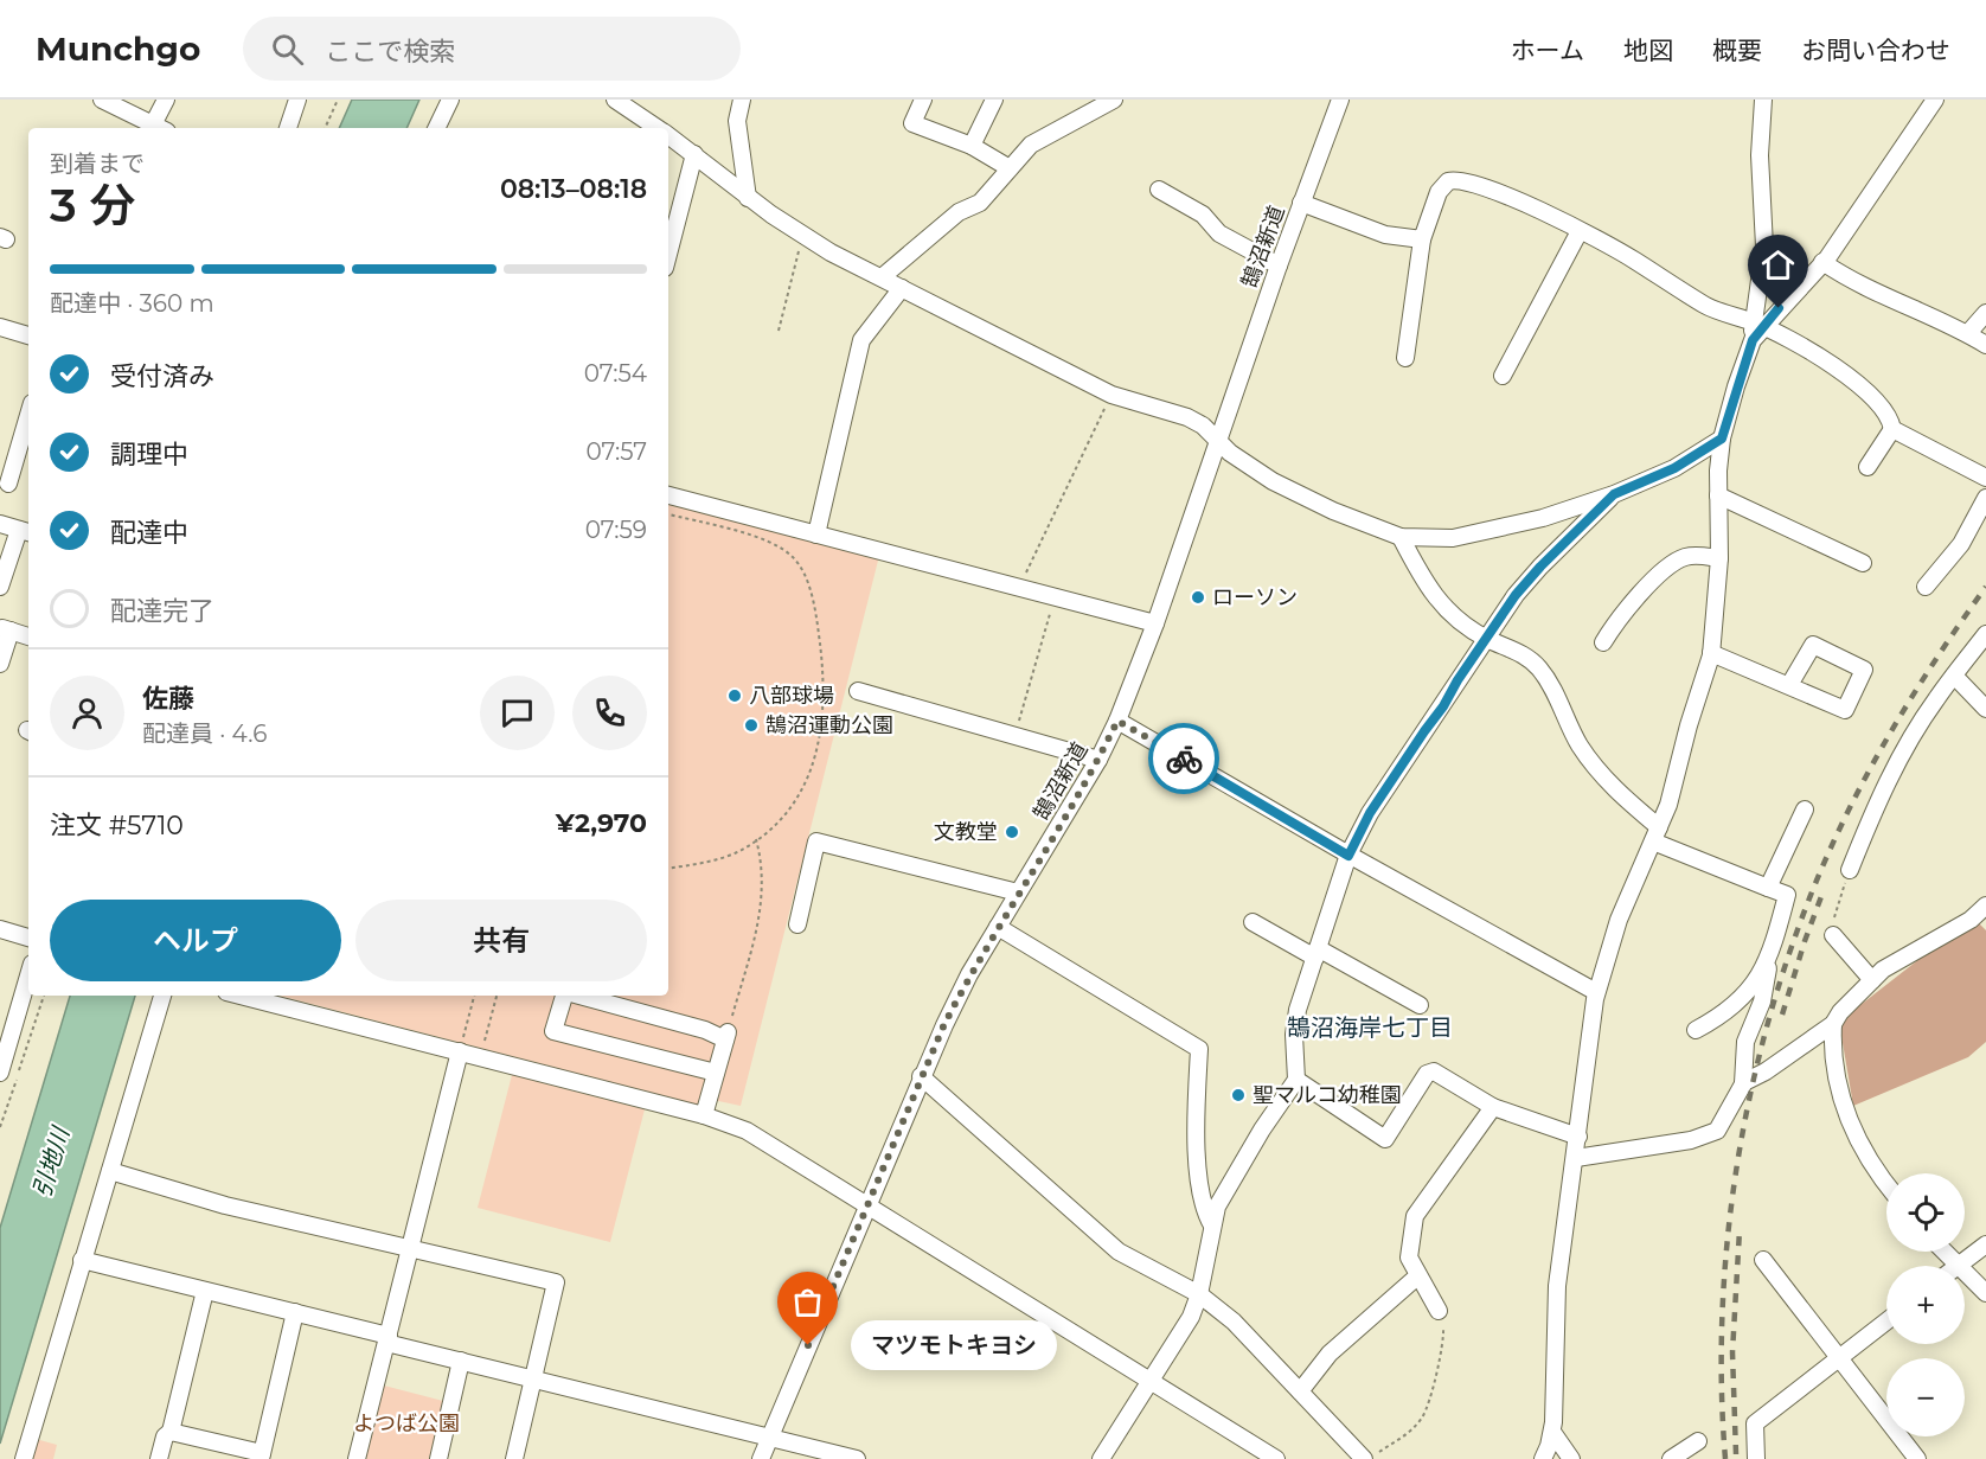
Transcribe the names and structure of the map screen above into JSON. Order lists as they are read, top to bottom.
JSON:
{
  "streets": {
    "street": ["鵠沼新道"]
  },
  "districts": ["鵠沼海岸七丁目"],
  "water": ["引地川"],
  "parks": ["よつば公園"],
  "places": [
    "ローソン",
    "八部球場",
    "鵠沼運動公園",
    "文教堂",
    "聖マルコ幼稚園",
    "マツモトキヨシ"
  ],
  "page": {
    "header": "Munchgo",
    "search": "ここで検索",
    "nav": [
      "ホーム",
      "地図",
      "概要",
      "お問い合わせ"
    ],
    "heading": ["3 分", "到着まで", "08:13–08:18"],
    "panel": [
      "佐藤",
      "配達員 · 4.6",
      "注文 #5710",
      "¥2,970"
    ],
    "bar": "配達中 · 360 m",
    "list": [
      ["受付済み", "07:54"],
      ["調理中", "07:57"],
      ["配達中", "07:59"],
      "配達完了"
    ],
    "buttons": ["ヘルプ", "共有"],
    "map_buttons": ["+", "−"],
    "bubble": "マツモトキヨシ"
  }
}
